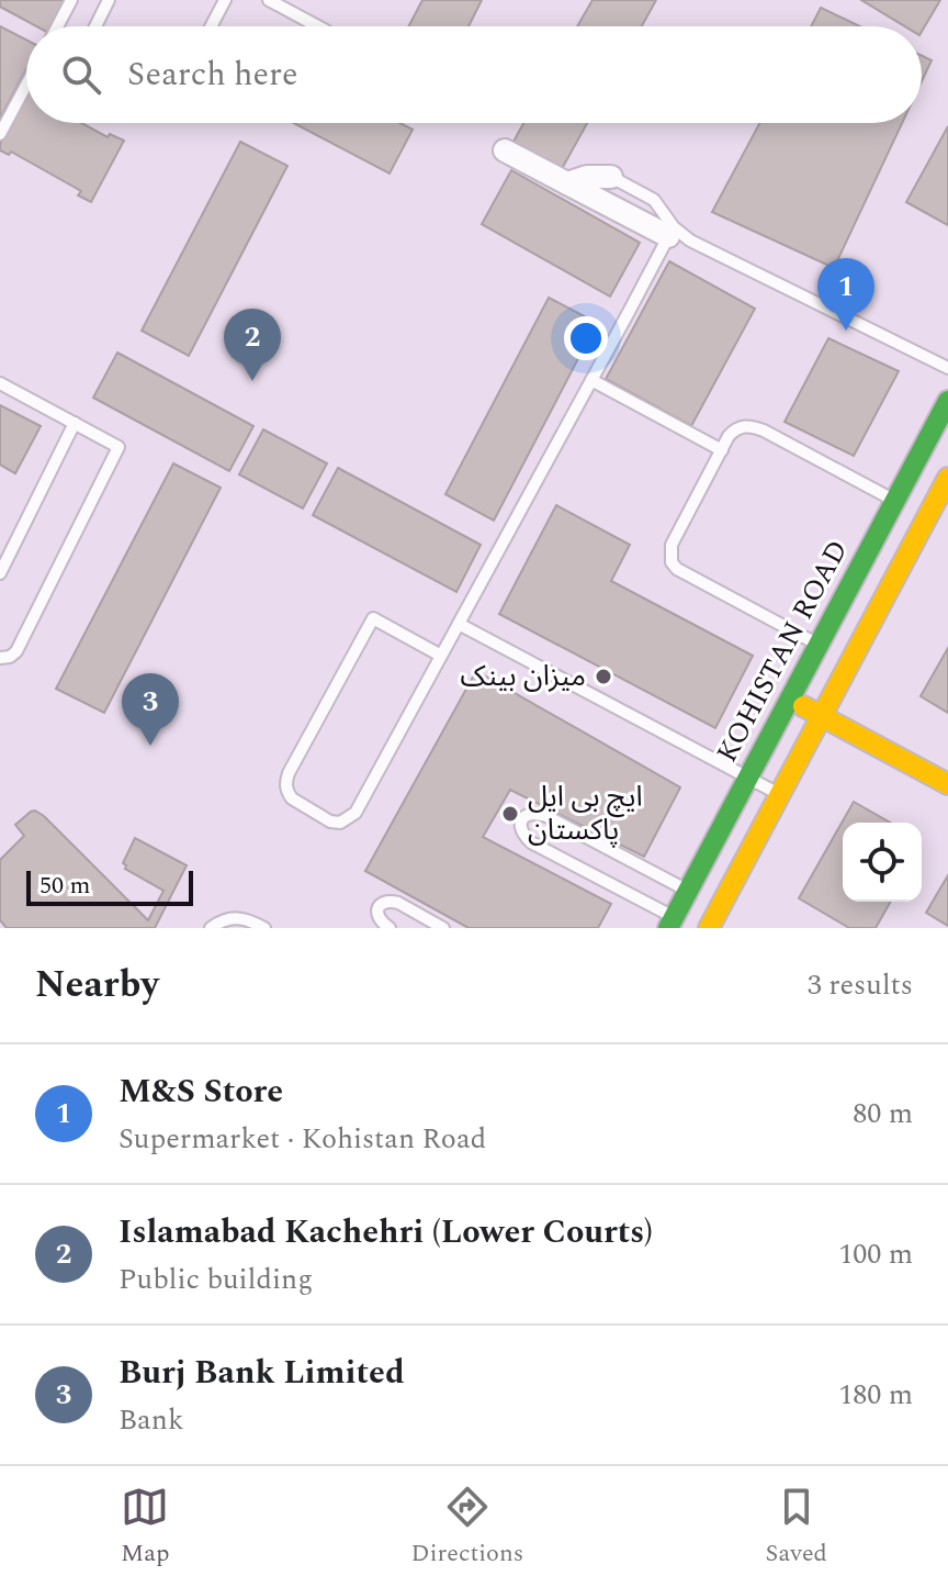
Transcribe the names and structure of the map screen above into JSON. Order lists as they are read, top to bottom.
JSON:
{
  "streets": {
    "street": ["KOHISTAN ROAD"]
  },
  "places": ["میزان بینک", "ایچ بی ایل پاکستان"],
  "scale_bar": "50 m",
  "page": {
    "search": "Search here",
    "pins": ["1", "2", "3"],
    "scale": "50 m",
    "heading": ["Nearby", "3 results"],
    "list": [
      {
        "mark": "1",
        "name": "M&S Store",
        "note": "Supermarket · Kohistan Road",
        "value": "80 m"
      },
      {
        "mark": "2",
        "name": "Islamabad Kachehri (Lower Courts)",
        "note": "Public building",
        "value": "100 m"
      },
      {
        "mark": "3",
        "name": "Burj Bank Limited",
        "note": "Bank",
        "value": "180 m"
      }
    ],
    "nav": ["Map", "Directions", "Saved"]
  }
}
